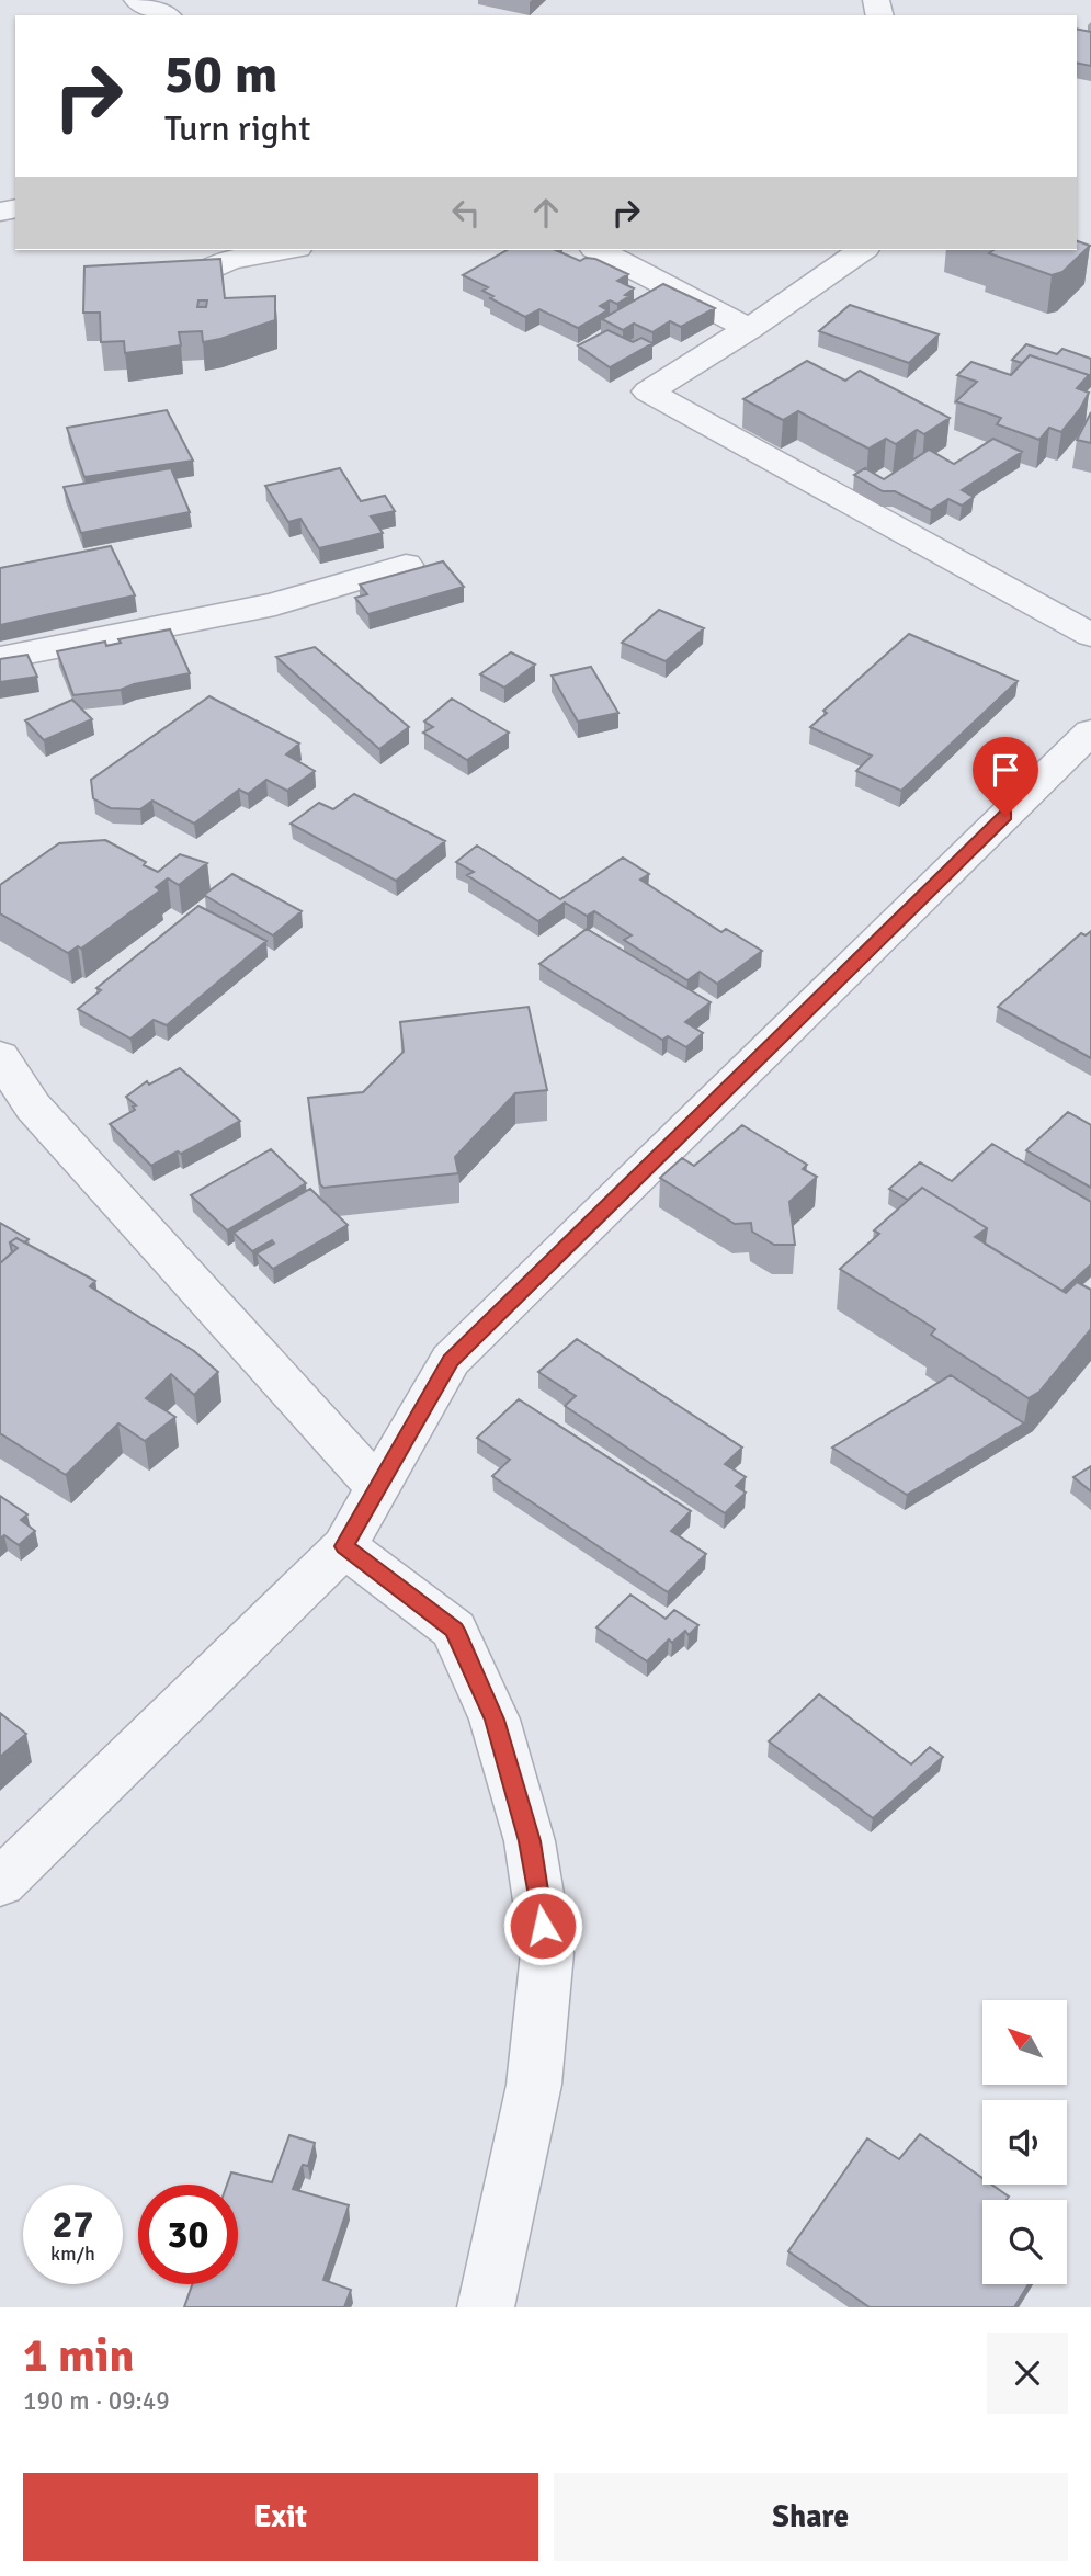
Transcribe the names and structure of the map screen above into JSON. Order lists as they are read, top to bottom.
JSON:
{
  "north": "top left",
  "page": {
    "turn": ["50 m", "Turn right"],
    "speed": "27 km/h",
    "limit": "30",
    "heading": ["1 min", "190 m · 09:49"],
    "buttons": ["Exit", "Share"]
  }
}
